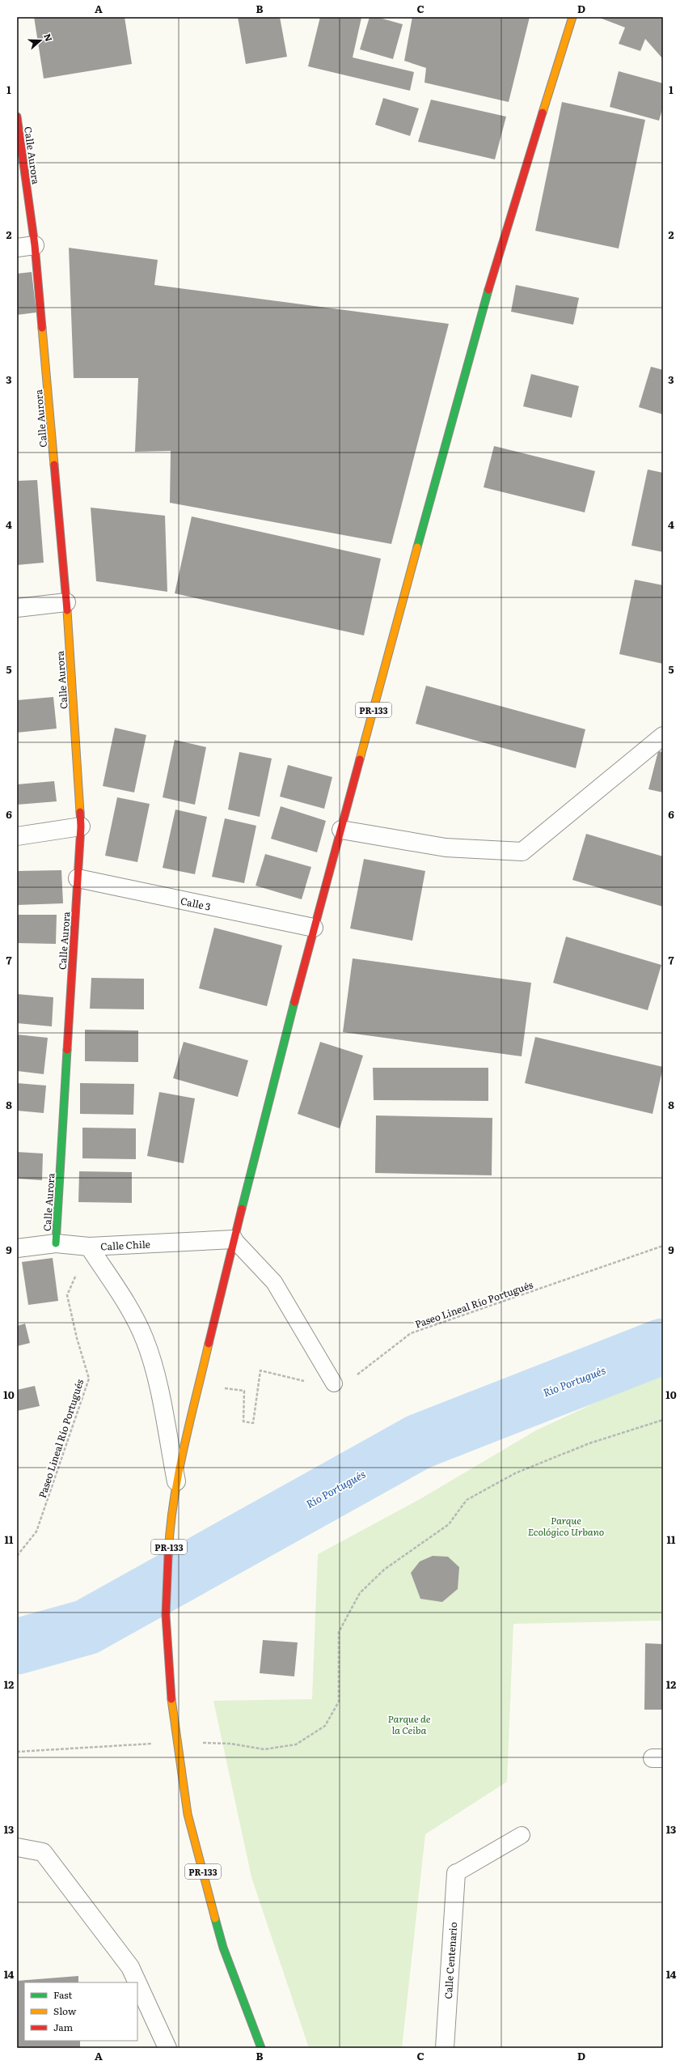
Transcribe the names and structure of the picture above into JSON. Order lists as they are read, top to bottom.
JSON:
{
  "streets": {
    "main road": ["Calle Aurora", "PR-133"],
    "street": ["Calle 3", "Calle Chile", "Calle Centenario"],
    "path": ["Paseo Lineal Río Portugués"]
  },
  "crossings": [
    ["Calle Aurora", "Calle 3"],
    ["Calle Aurora", "Calle Chile"],
    ["PR-133", "Calle 3"],
    ["PR-133", "Calle Chile"],
    ["PR-133", "Paseo Lineal Río Portugués"],
    ["Calle Chile", "Paseo Lineal Río Portugués"]
  ],
  "water": ["Río Portugués"],
  "parks": ["Parque Ecológico Urbano", "Parque de la Ceiba"],
  "legend": ["Fast", "Slow", "Jam"],
  "north": "right",
  "grid": {
    "columns": [
      "A",
      "B",
      "C",
      "D"
    ],
    "rows": [
      "1",
      "2",
      "3",
      "4",
      "5",
      "6",
      "7",
      "8",
      "9",
      "10",
      "11",
      "12",
      "13",
      "14"
    ]
  }
}
